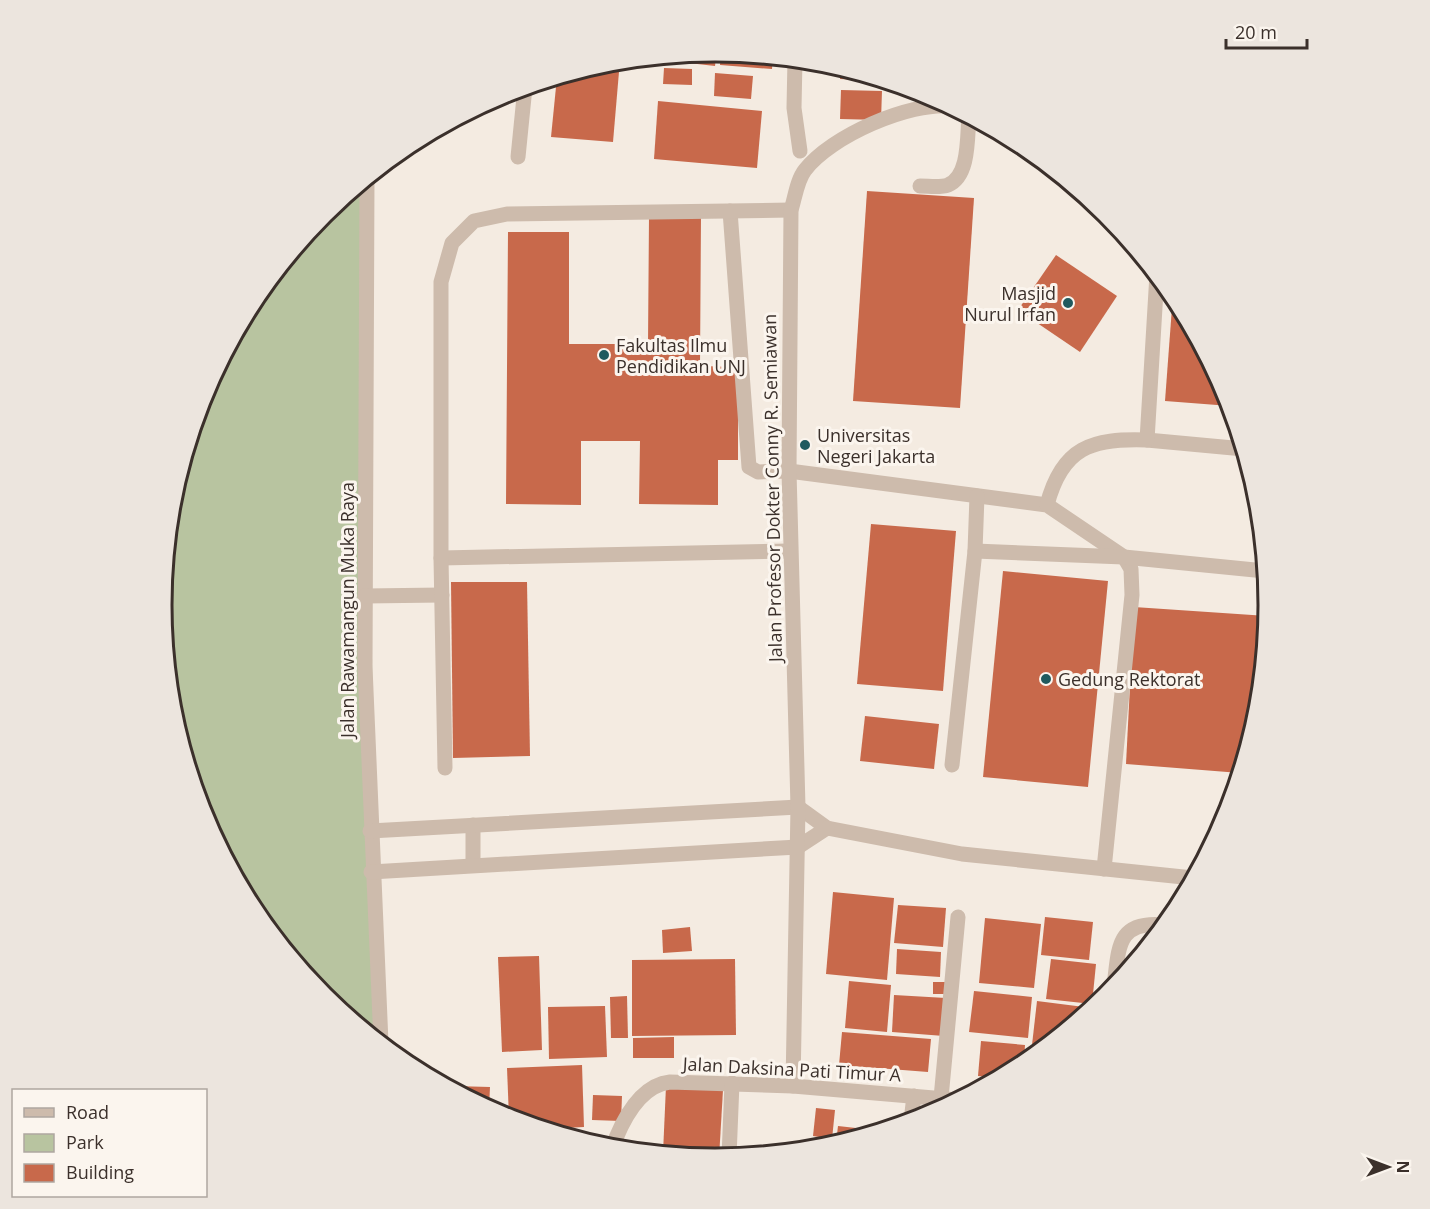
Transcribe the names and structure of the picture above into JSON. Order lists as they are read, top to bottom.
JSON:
{
  "streets": {
    "street": ["Jalan Profesor Dokter Conny R. Semiawan", "Jalan Rawamangun Muka Raya", "Jalan Daksina Pati Timur A"]
  },
  "crossings": [
    ["Jalan Profesor Dokter Conny R. Semiawan", "Jalan Daksina Pati Timur A"]
  ],
  "places": [
    "Masjid Nurul Irfan",
    "Fakultas Ilmu Pendidikan UNJ",
    "Universitas Negeri Jakarta",
    "Gedung Rektorat"
  ],
  "legend": ["Road", "Park", "Building"],
  "scale_bar": "20 m",
  "north": "right"
}
